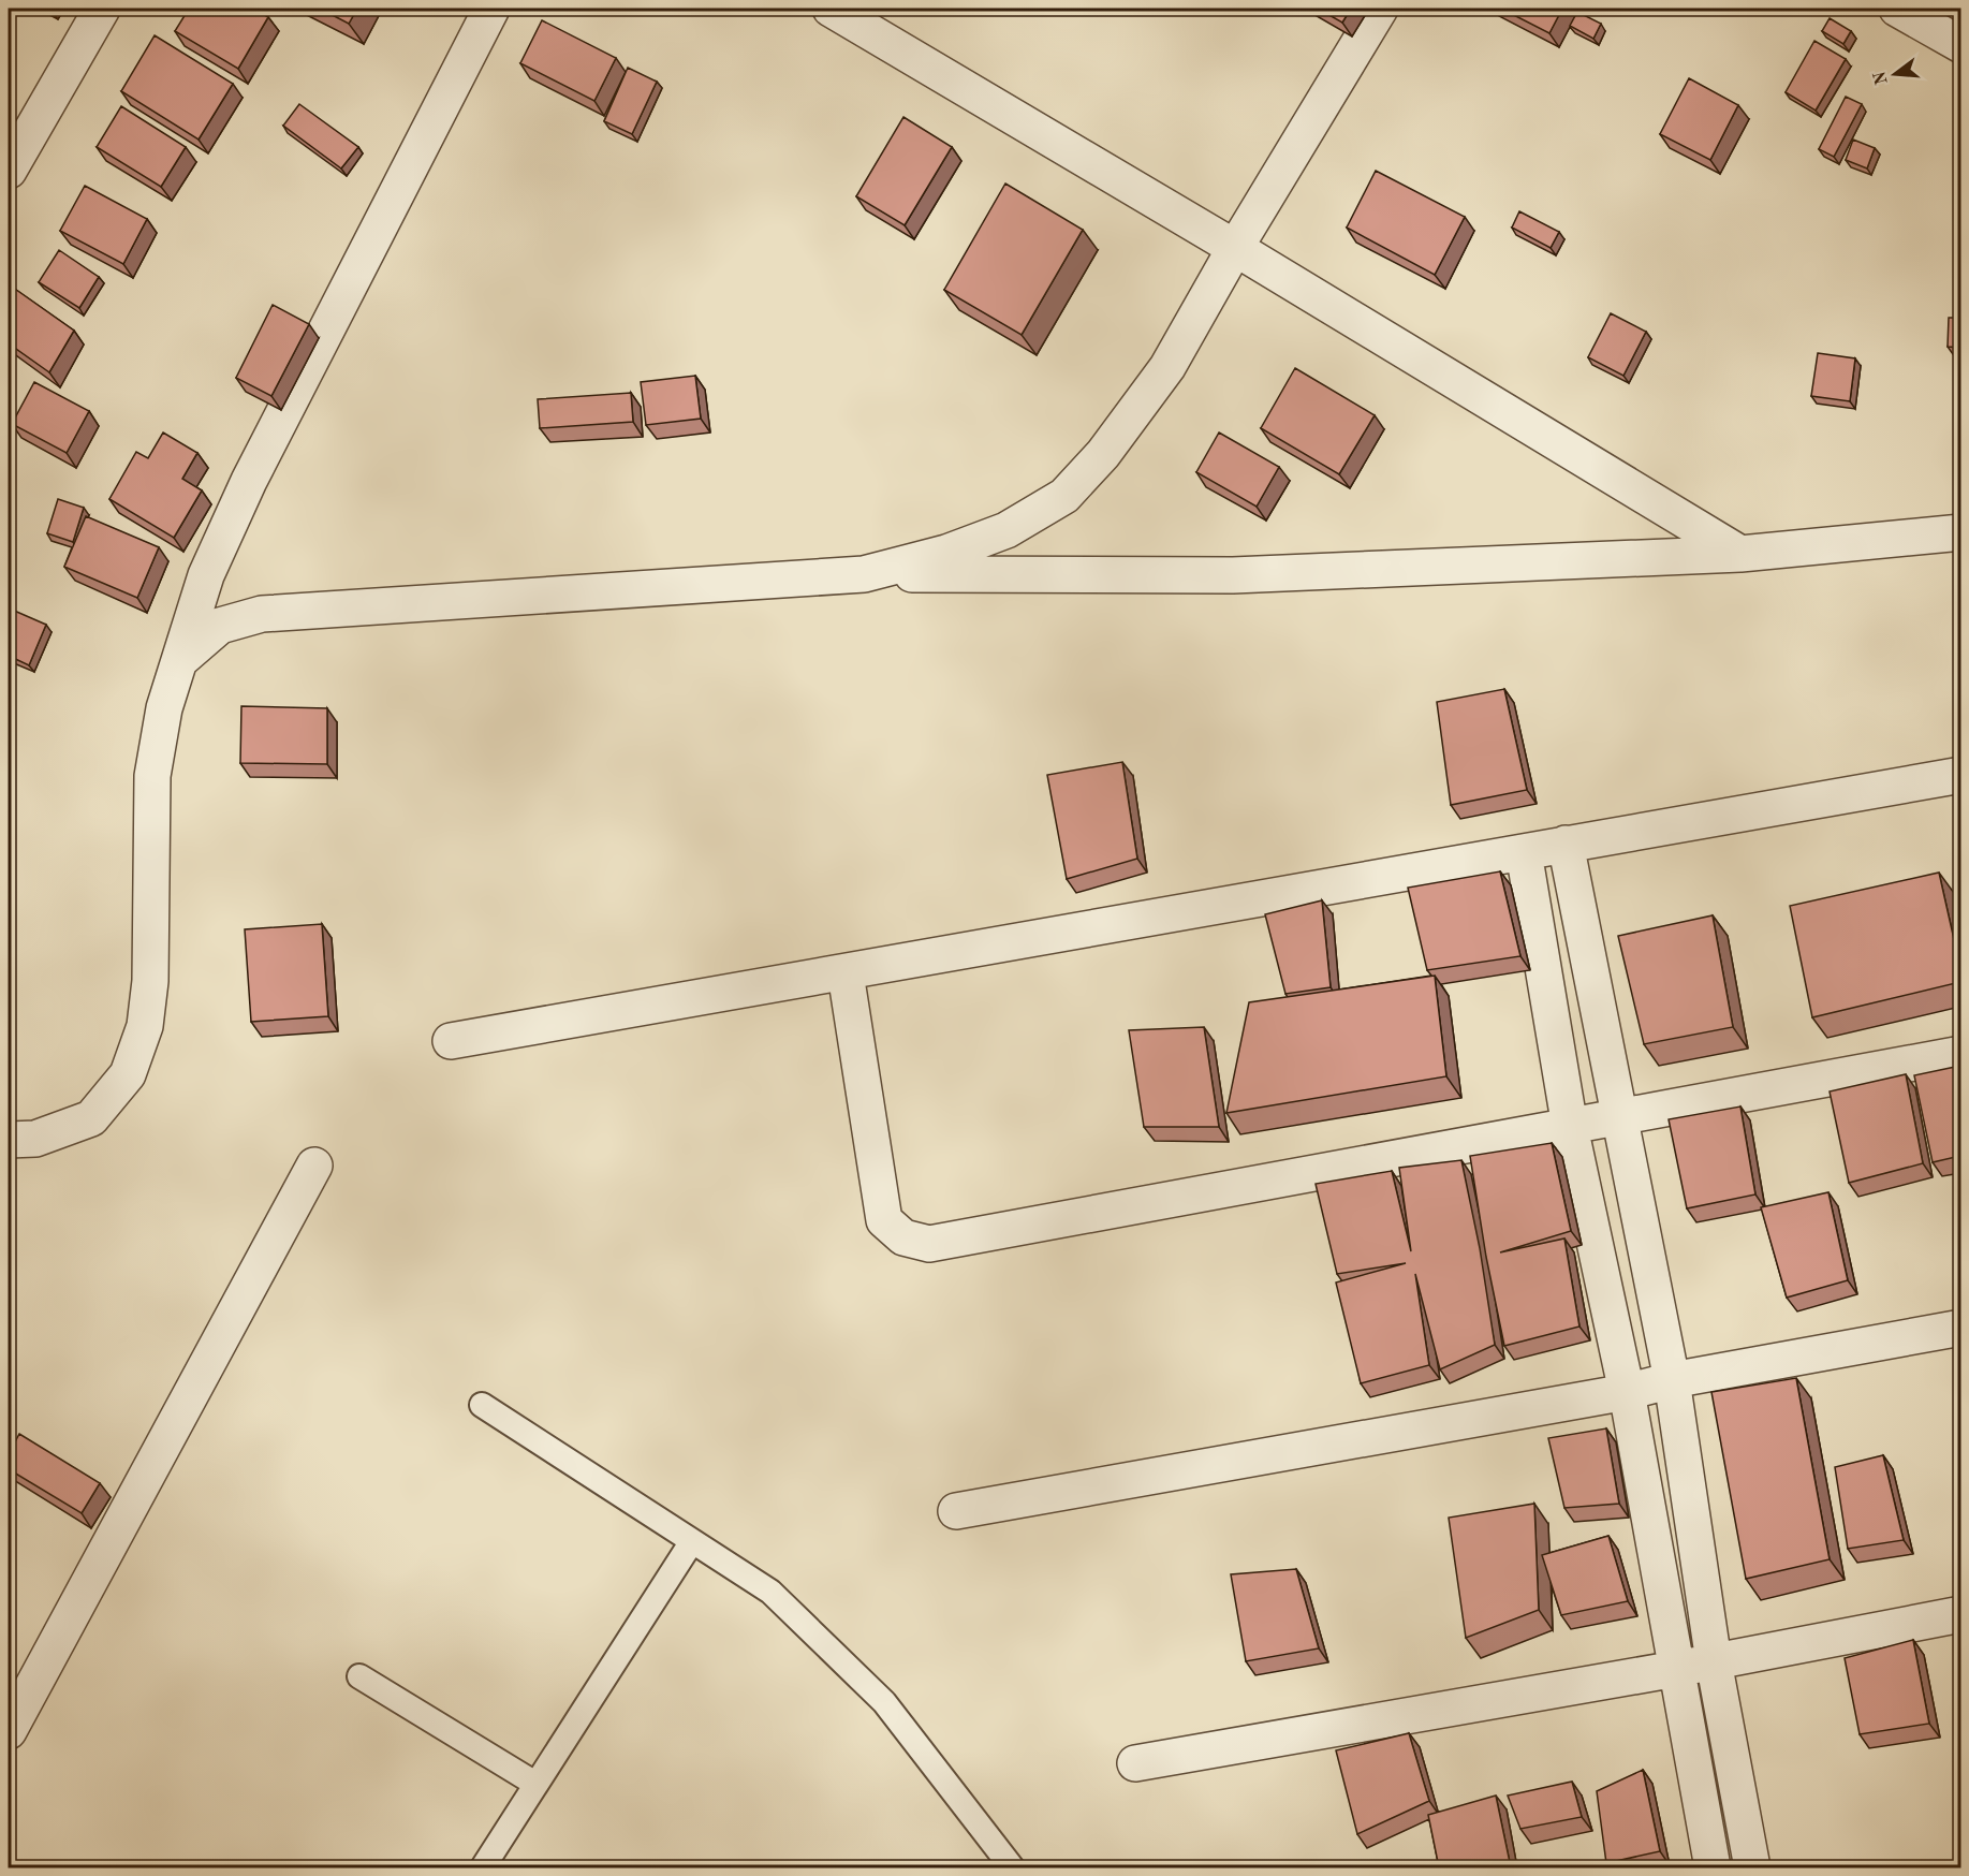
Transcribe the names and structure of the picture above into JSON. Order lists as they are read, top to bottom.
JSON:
{
  "north": "left"
}
